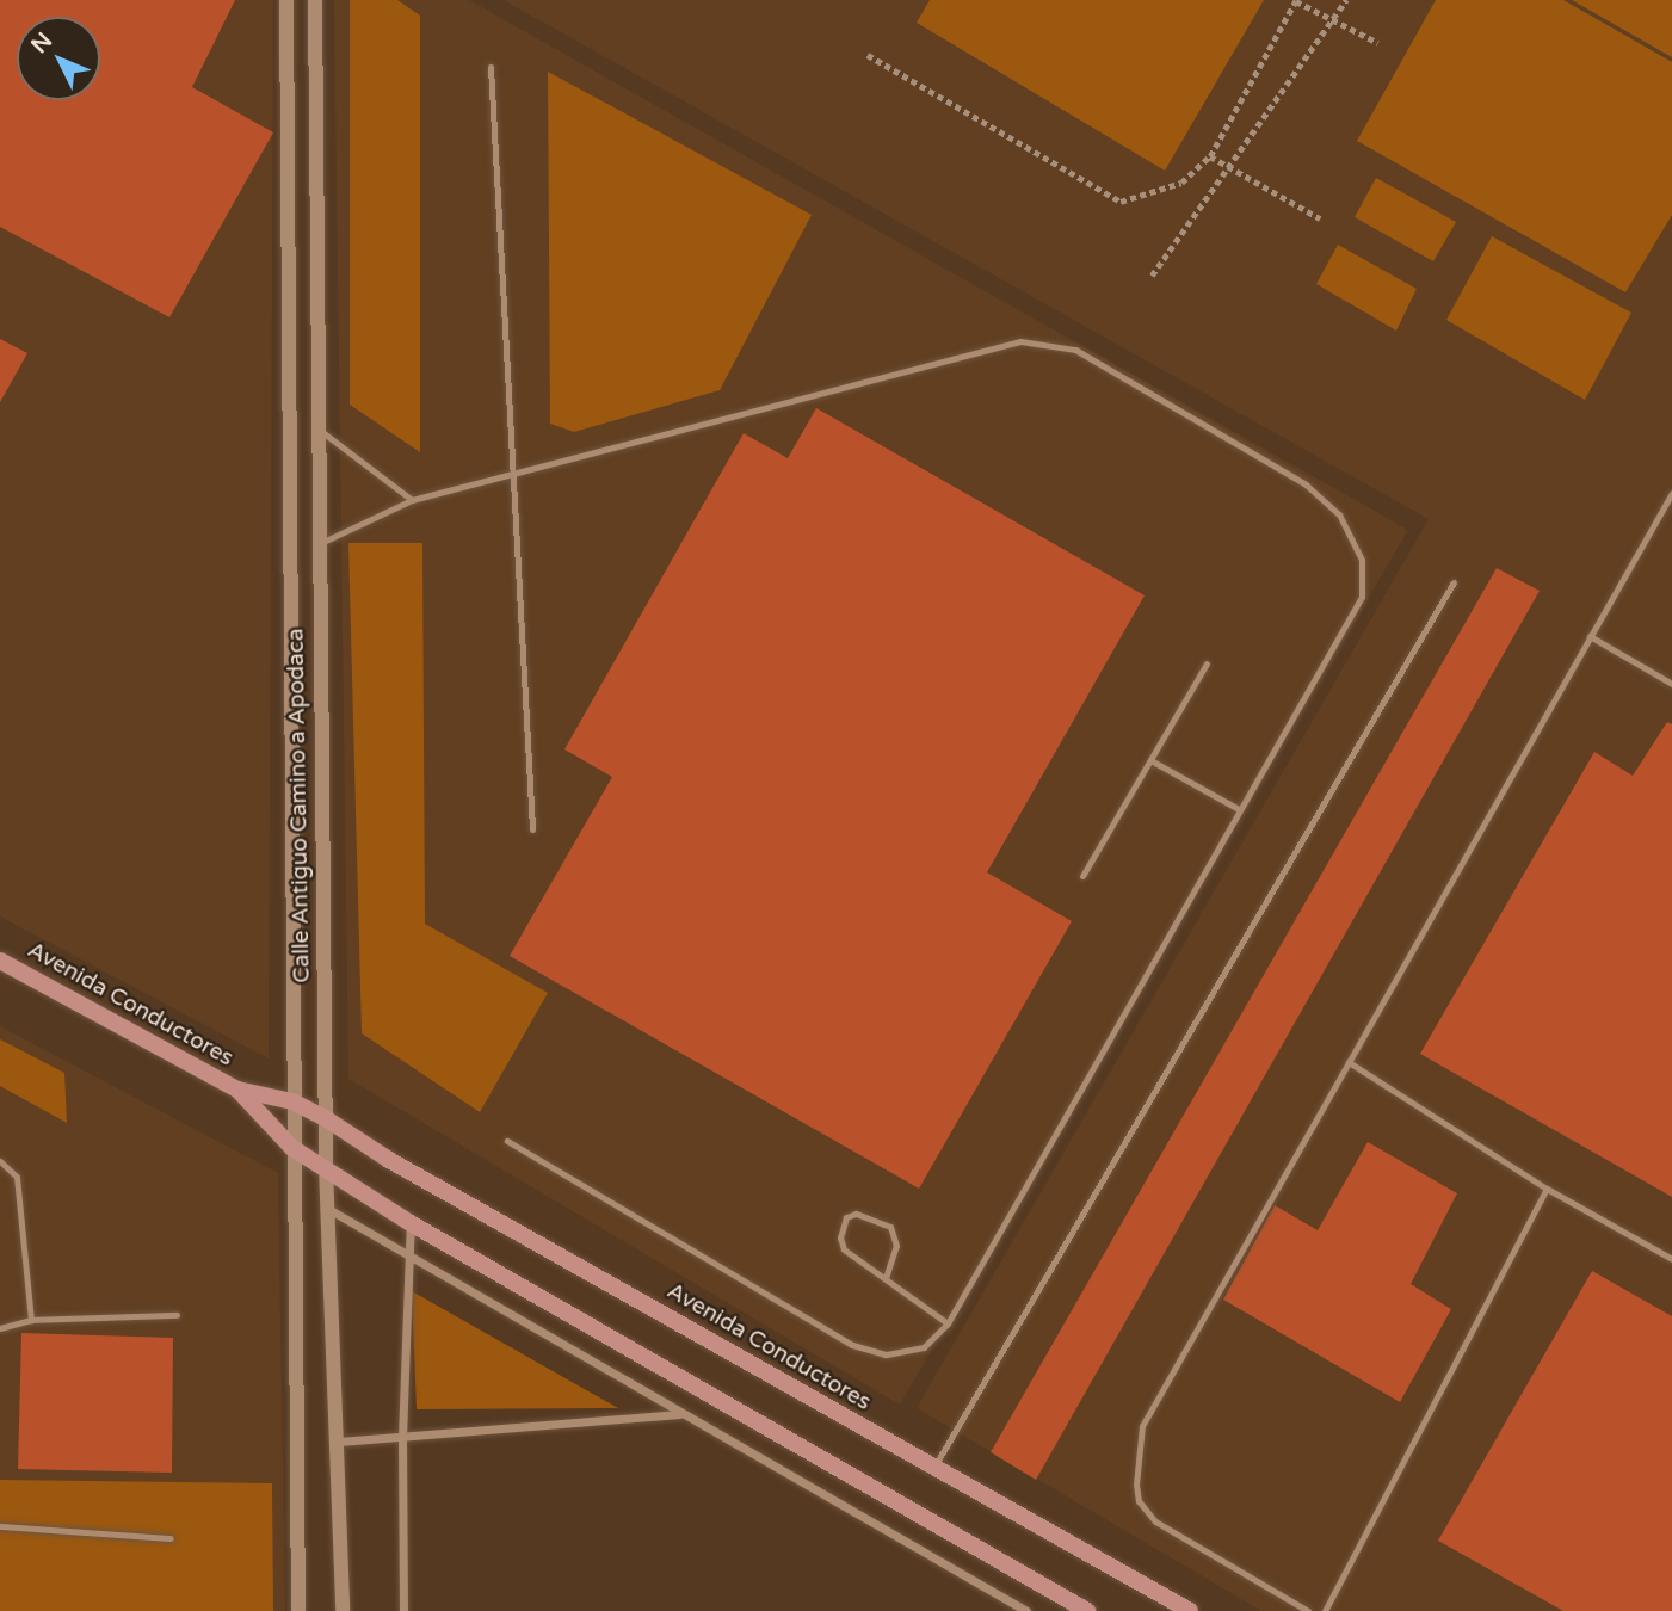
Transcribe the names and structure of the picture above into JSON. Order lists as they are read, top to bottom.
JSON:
{
  "streets": {
    "main road": ["Avenida Conductores"],
    "street": ["Calle Antiguo Camino a Apodaca"]
  },
  "crossings": [
    ["Calle Antiguo Camino a Apodaca", "Avenida Conductores"]
  ],
  "north": "top left"
}
